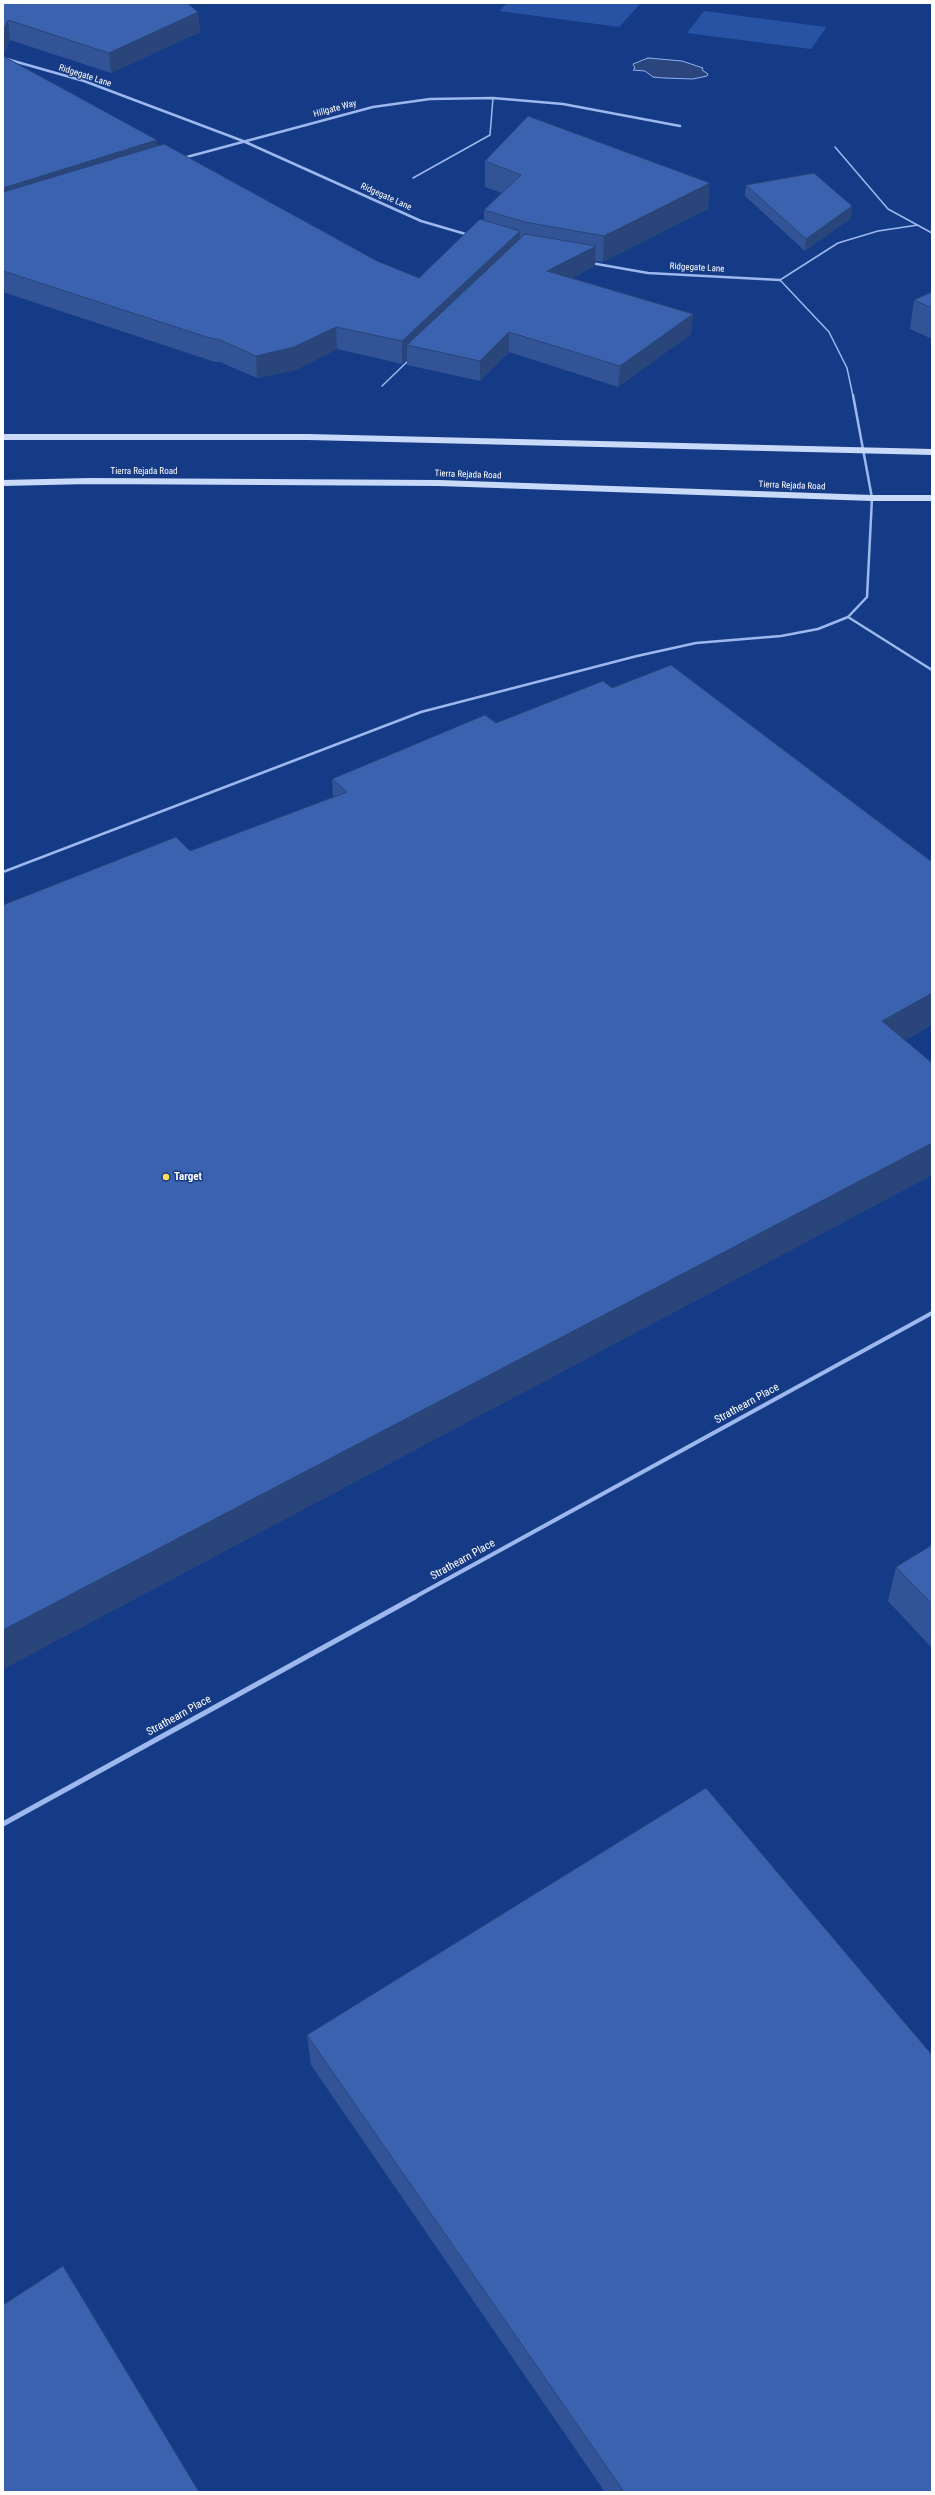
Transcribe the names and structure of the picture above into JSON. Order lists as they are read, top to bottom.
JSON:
{
  "streets": {
    "main road": ["Tierra Rejada Road"],
    "street": ["Ridgegate Lane", "Hillgate Way", "Strathearn Place"]
  },
  "crossings": [
    ["Ridgegate Lane", "Hillgate Way"]
  ],
  "places": ["Target"]
}
